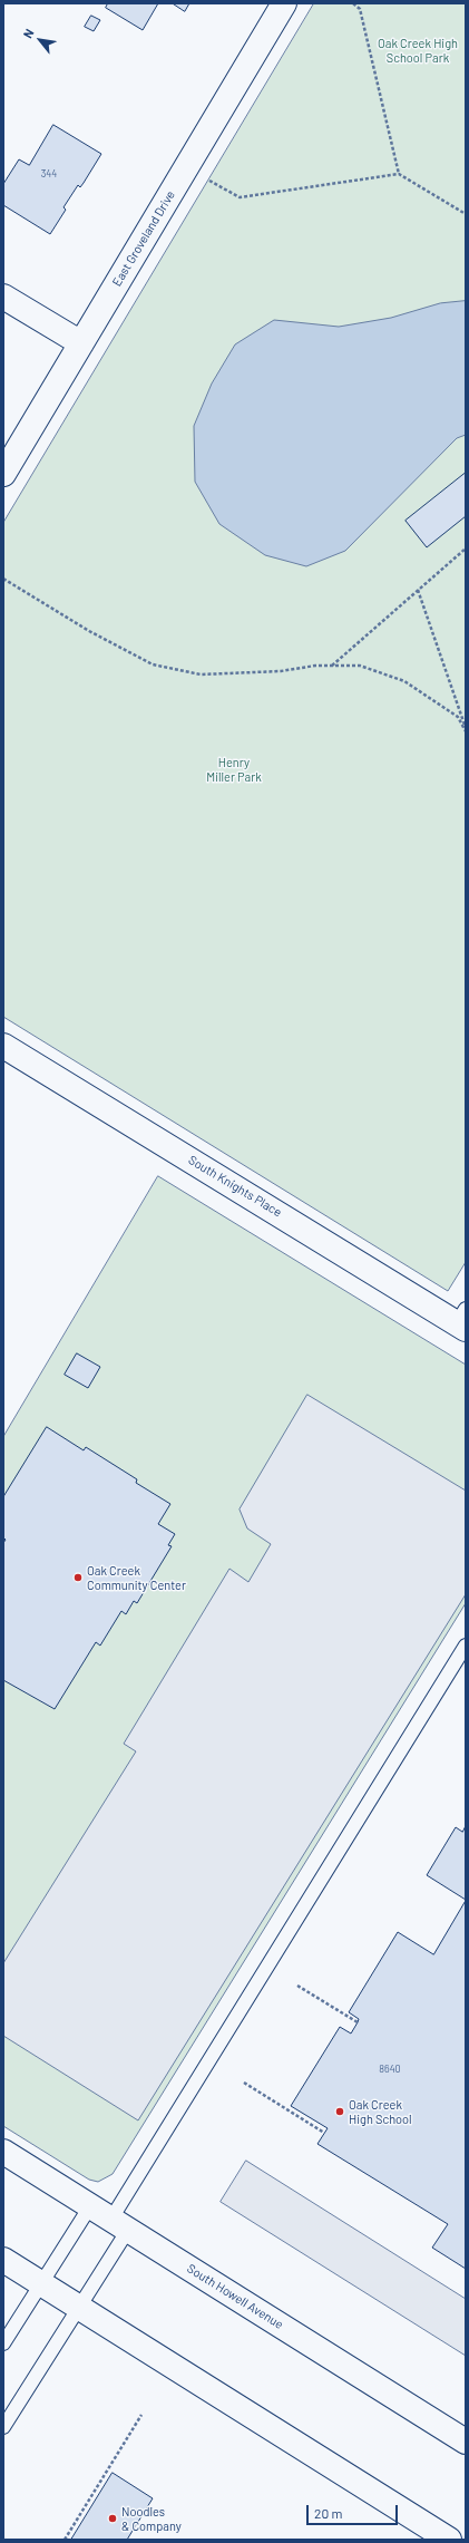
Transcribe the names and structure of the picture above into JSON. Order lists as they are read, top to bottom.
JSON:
{
  "streets": {
    "street": ["East Groveland Drive", "South Knights Place", "South Howell Avenue"]
  },
  "parks": ["Oak Creek High School Park", "Henry Miller Park"],
  "places": ["Oak Creek Community Center", "Oak Creek High School", "Noodles & Company"],
  "house_numbers": ["344", "8640"],
  "scale_bar": "20 m",
  "north": "top left"
}
